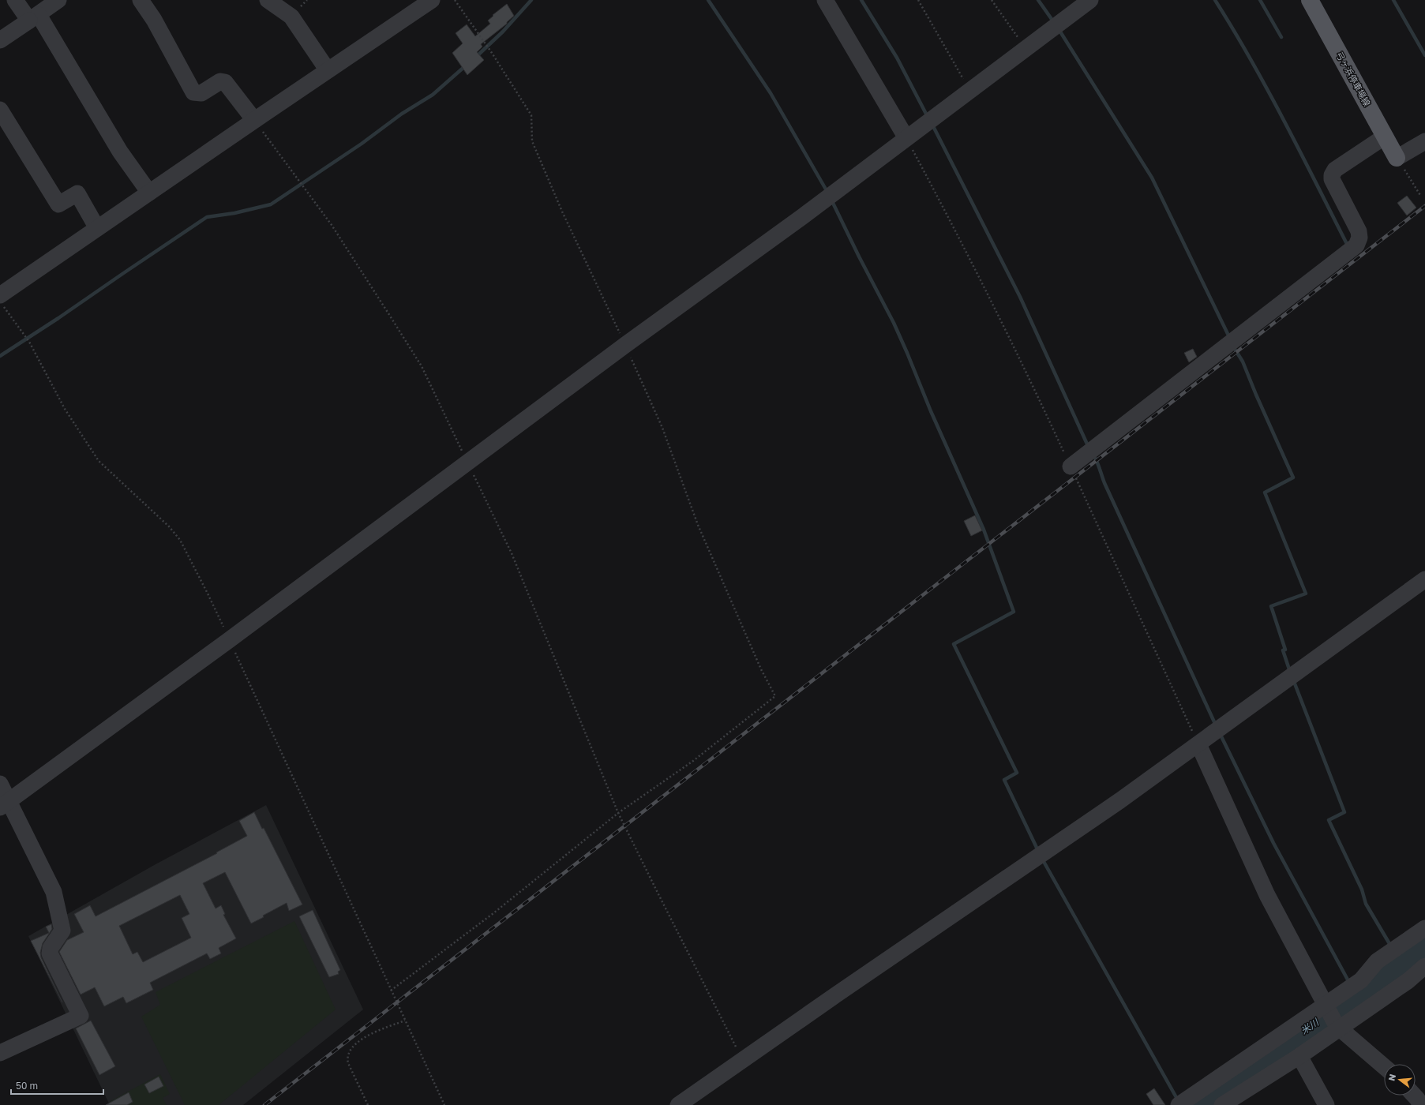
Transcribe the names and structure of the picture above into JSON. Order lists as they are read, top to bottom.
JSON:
{
  "streets": {
    "main road": ["弓ヶ浜停車場線"]
  },
  "water": ["米川"],
  "scale_bar": "50 m",
  "north": "left"
}
